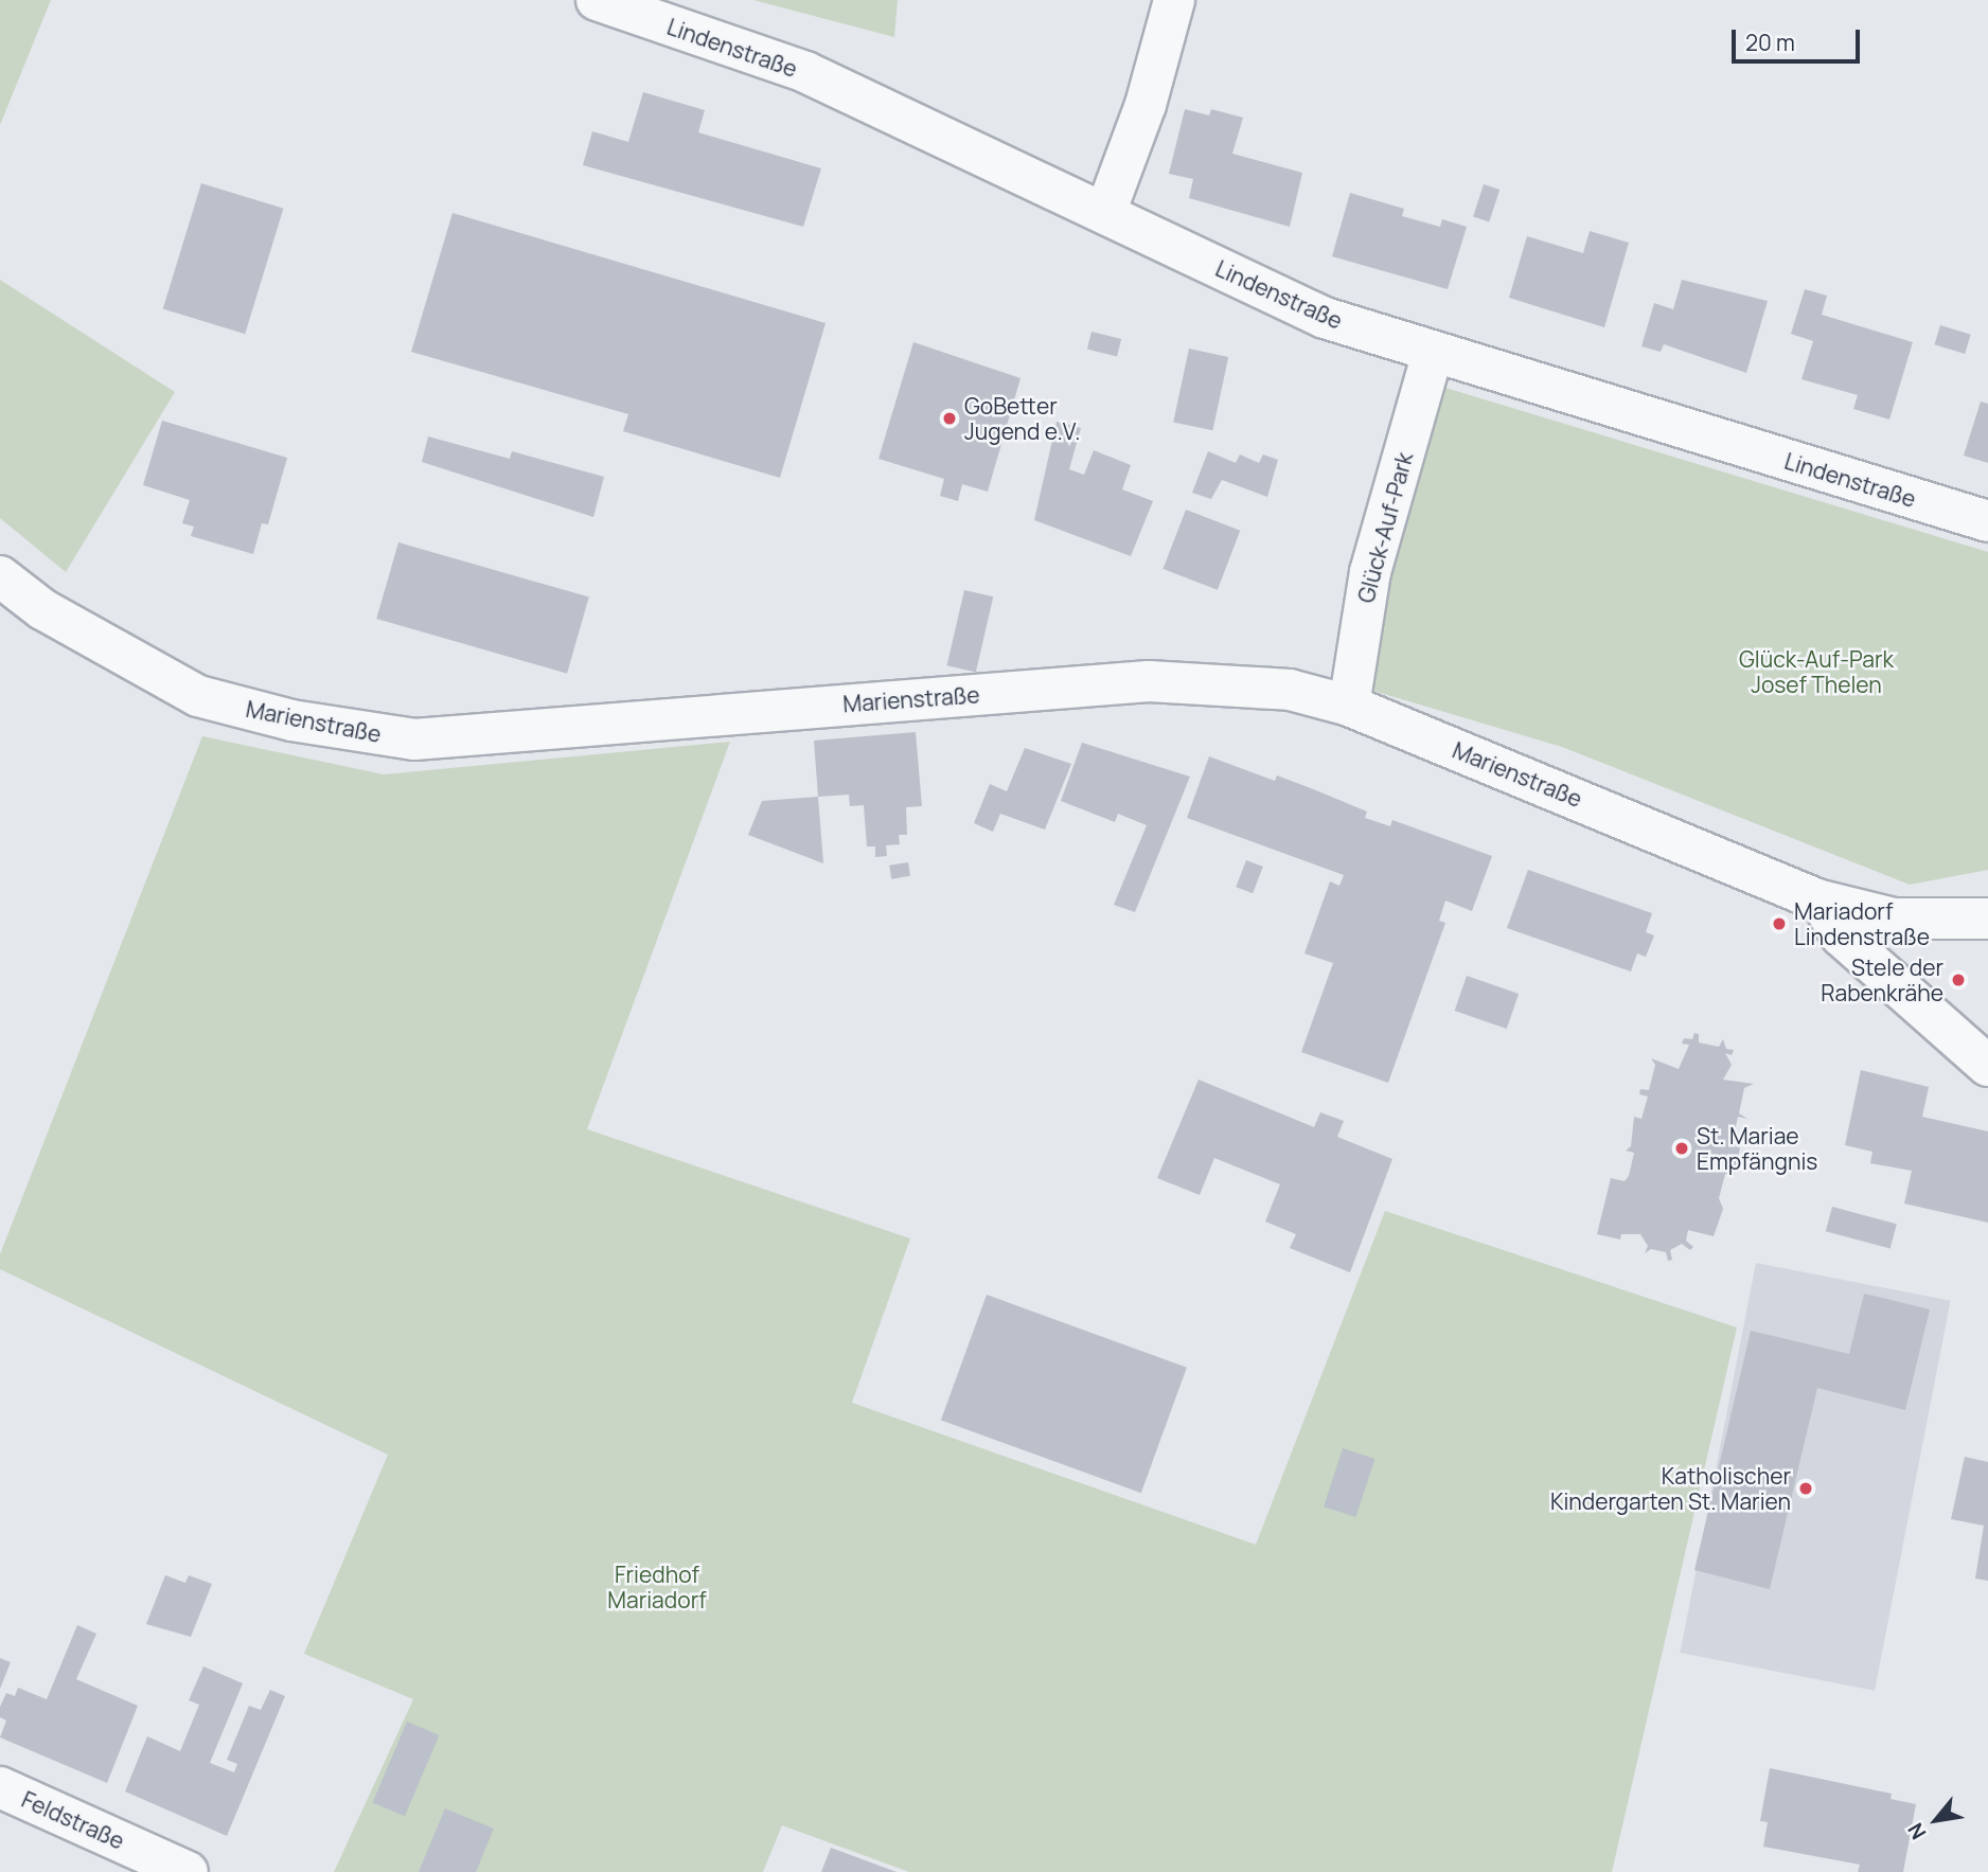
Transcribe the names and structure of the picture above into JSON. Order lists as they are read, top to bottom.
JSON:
{
  "streets": {
    "street": [
      "Lindenstraße",
      "Glück-Auf-Park",
      "Marienstraße",
      "Feldstraße"
    ]
  },
  "crossings": [
    ["Lindenstraße", "Glück-Auf-Park"],
    ["Glück-Auf-Park", "Marienstraße"]
  ],
  "parks": ["Glück-Auf-Park Josef Thelen", "Friedhof Mariadorf"],
  "places": [
    "GoBetter Jugend e.V.",
    "Mariadorf Lindenstraße",
    "Stele der Rabenkrähe",
    "St. Mariae Empfängnis",
    "Katholischer Kindergarten St. Marien"
  ],
  "scale_bar": "20 m",
  "north": "bottom left"
}
